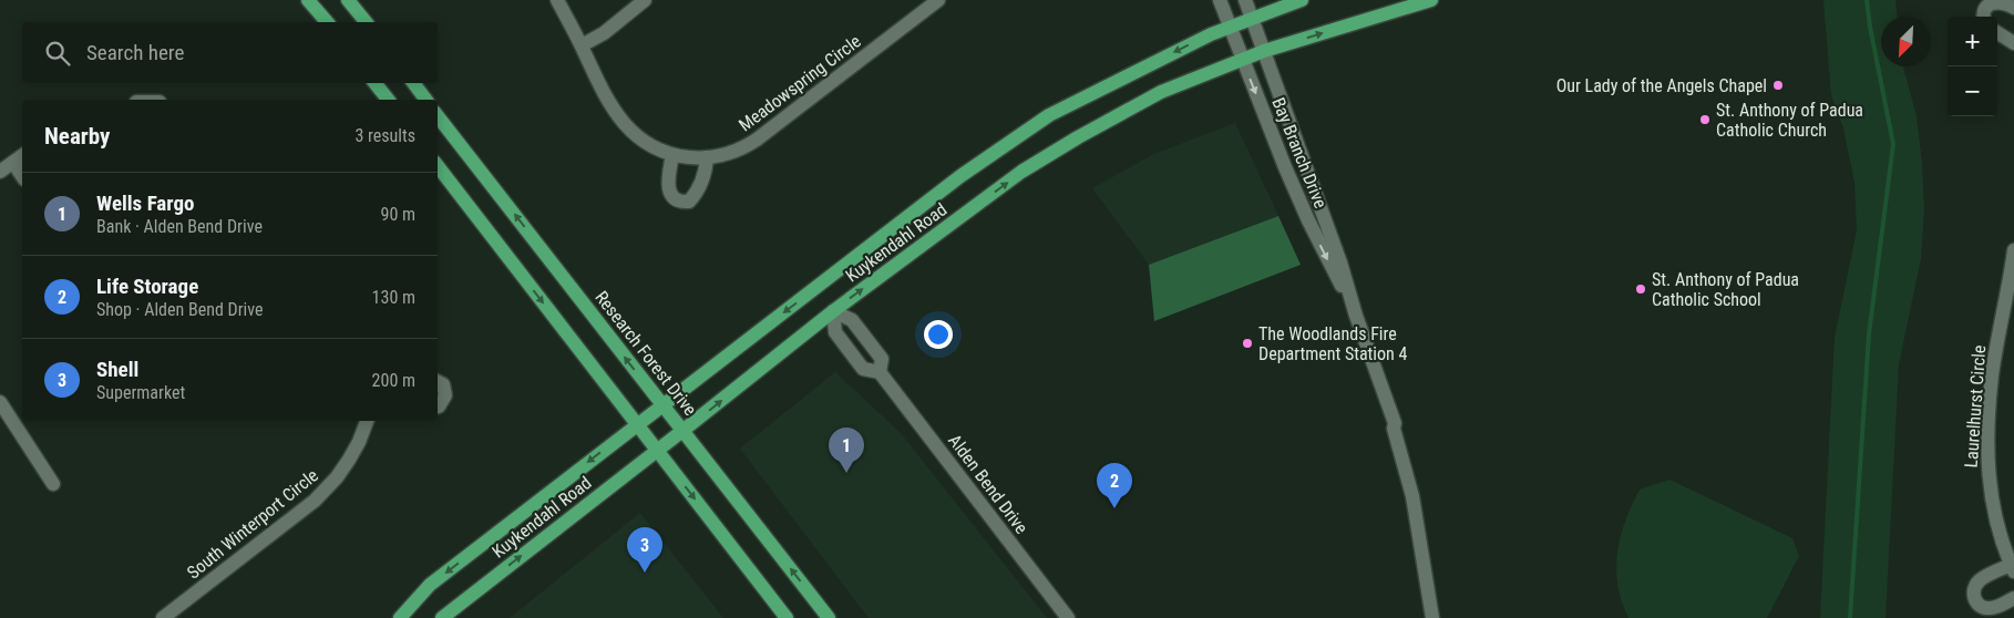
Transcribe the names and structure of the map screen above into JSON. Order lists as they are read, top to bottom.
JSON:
{
  "streets": {
    "main road": ["Kuykendahl Road", "Research Forest Drive"],
    "street": [
      "Meadowspring Circle",
      "Bay Branch Drive",
      "Laurelhurst Circle",
      "Alden Bend Drive",
      "South Winterport Circle"
    ]
  },
  "crossings": [
    ["Bay Branch Drive", "Kuykendahl Road"],
    ["Kuykendahl Road", "Research Forest Drive"],
    ["Kuykendahl Road", "Alden Bend Drive"]
  ],
  "places": [
    "Our Lady of the Angels Chapel",
    "St. Anthony of Padua Catholic Church",
    "St. Anthony of Padua Catholic School",
    "The Woodlands Fire Department Station 4"
  ],
  "north": "bottom left",
  "page": {
    "map_buttons": ["+", "−"],
    "search": "Search here",
    "heading": ["Nearby", "3 results"],
    "list": [
      {
        "mark": "1",
        "name": "Wells Fargo",
        "note": "Bank · Alden Bend Drive",
        "value": "90 m"
      },
      {
        "mark": "2",
        "name": "Life Storage",
        "note": "Shop · Alden Bend Drive",
        "value": "130 m"
      },
      {
        "mark": "3",
        "name": "Shell",
        "note": "Supermarket",
        "value": "200 m"
      }
    ],
    "pins": ["1", "2", "3"]
  }
}
